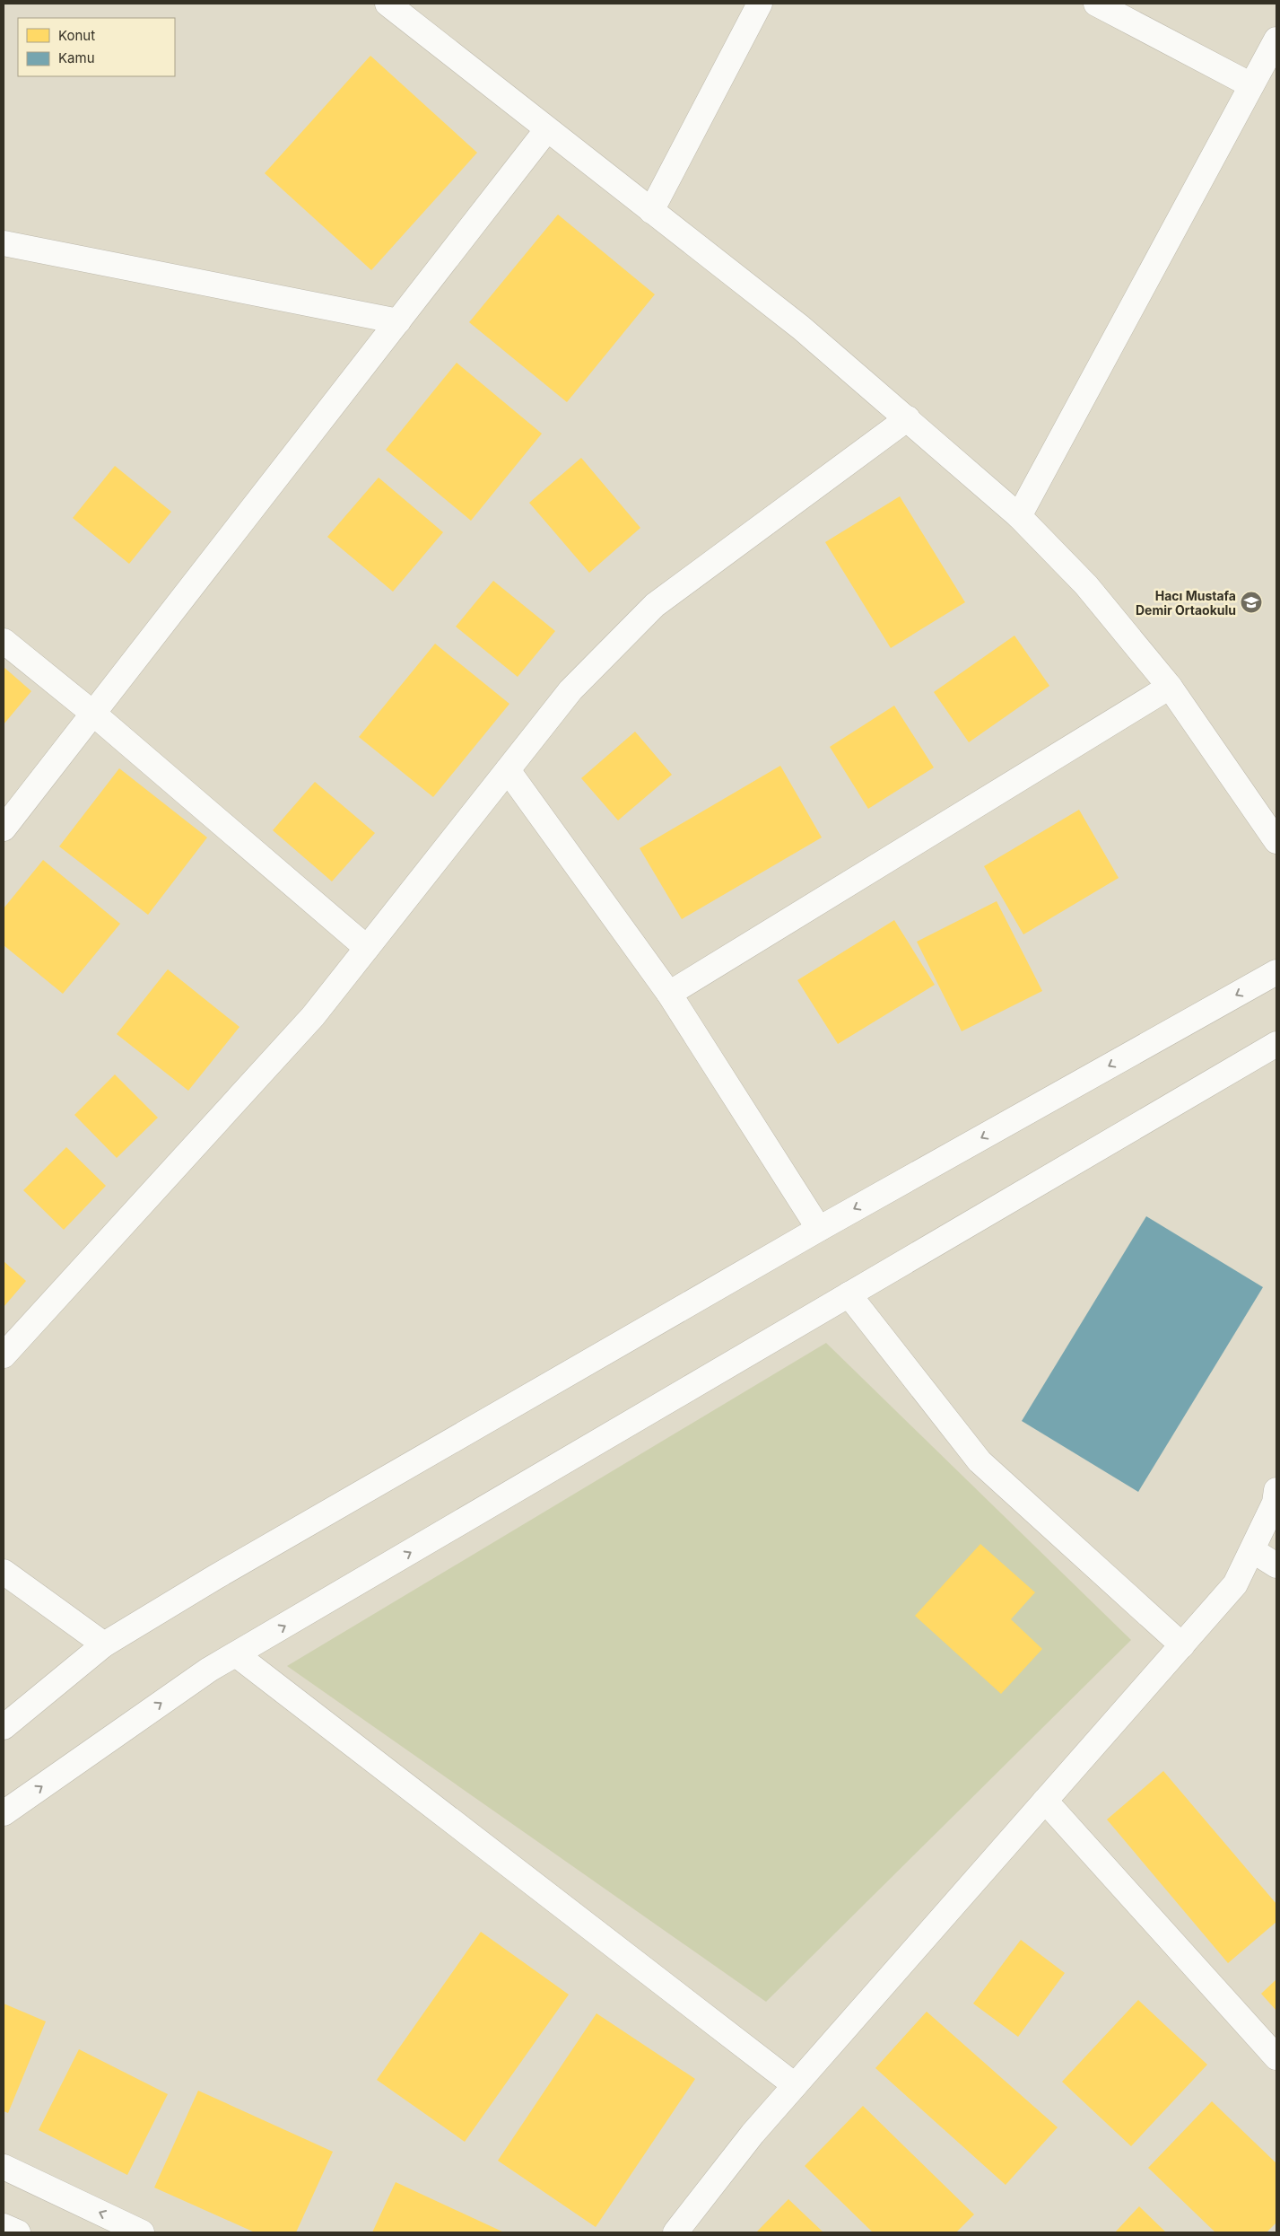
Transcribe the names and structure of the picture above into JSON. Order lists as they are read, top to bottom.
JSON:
{
  "places": {
    "school or university": ["Hacı Mustafa Demir Ortaokulu"]
  },
  "legend": ["Konut", "Kamu"]
}
